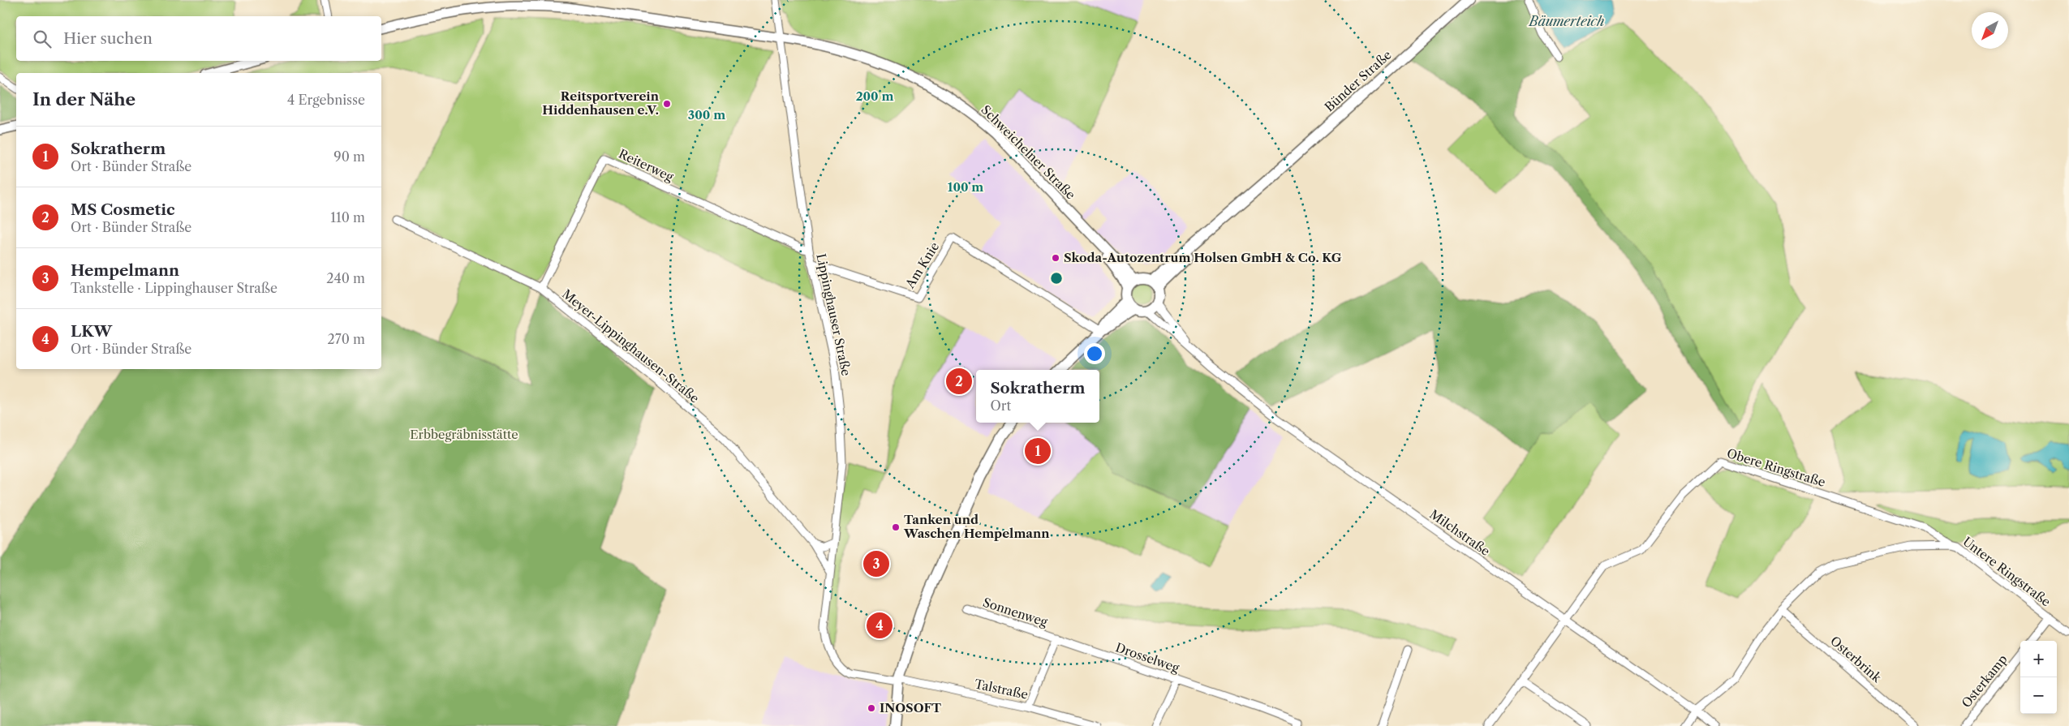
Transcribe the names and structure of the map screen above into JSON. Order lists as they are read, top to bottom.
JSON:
{
  "streets": {
    "main road": ["Bünder Straße"],
    "street": [
      "Schweichelner Straße",
      "Reiterweg",
      "Am Knie",
      "Lippinghauser Straße",
      "Meyer-Lippinghausen-Straße",
      "Obere Ringstraße",
      "Milchstraße",
      "Untere Ringstraße",
      "Sonnenweg",
      "Drosselweg",
      "Osterbrink",
      "Osterkamp",
      "Talstraße"
    ]
  },
  "crossings": [
    ["Bünder Straße", "Schweichelner Straße"],
    ["Bünder Straße", "Milchstraße"],
    ["Schweichelner Straße", "Lippinghauser Straße"],
    ["Schweichelner Straße", "Milchstraße"],
    ["Reiterweg", "Lippinghauser Straße"],
    ["Reiterweg", "Meyer-Lippinghausen-Straße"],
    ["Am Knie", "Lippinghauser Straße"],
    ["Lippinghauser Straße", "Meyer-Lippinghausen-Straße"],
    ["Lippinghauser Straße", "Talstraße"],
    ["Obere Ringstraße", "Milchstraße"],
    ["Obere Ringstraße", "Untere Ringstraße"],
    ["Milchstraße", "Untere Ringstraße"],
    ["Untere Ringstraße", "Osterbrink"],
    ["Sonnenweg", "Drosselweg"]
  ],
  "water": ["Bäumerteich"],
  "parks": ["Erbbegräbnisstätte"],
  "places": [
    "Reitsportverein Hiddenhausen e.V.",
    "Skoda-Autozentrum Holsen GmbH & Co. KG",
    "Tanken und Waschen Hempelmann",
    "INOSOFT"
  ],
  "north": "bottom left",
  "page": {
    "search": "Hier suchen",
    "heading": ["In der Nähe", "4 Ergebnisse"],
    "list": [
      {
        "mark": "1",
        "name": "Sokratherm",
        "note": "Ort · Bünder Straße",
        "value": "90 m"
      },
      {
        "mark": "2",
        "name": "MS Cosmetic",
        "note": "Ort · Bünder Straße",
        "value": "110 m"
      },
      {
        "mark": "3",
        "name": "Hempelmann",
        "note": "Tankstelle · Lippinghauser Straße",
        "value": "240 m"
      },
      {
        "mark": "4",
        "name": "LKW",
        "note": "Ort · Bünder Straße",
        "value": "270 m"
      }
    ],
    "pins": [
      "2",
      "1",
      "3",
      "4"
    ],
    "popup": ["Sokratherm", "Ort"],
    "map_buttons": ["+", "−"]
  },
  "rings": ["200 m", "300 m", "100 m"]
}
